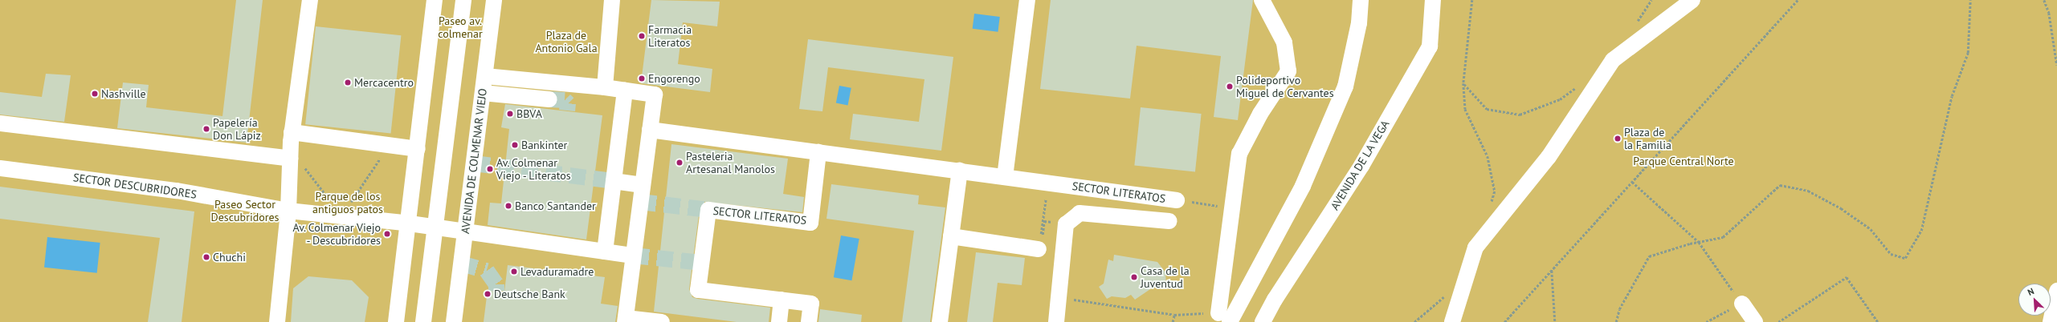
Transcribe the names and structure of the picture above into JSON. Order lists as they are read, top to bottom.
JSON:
{
  "streets": {
    "street": [
      "AVENIDA DE COLMENAR VIEJO",
      "AVENIDA DE LA VEGA",
      "SECTOR DESCUBRIDORES",
      "SECTOR LITERATOS"
    ]
  },
  "parks": [
    "Paseo av. colmenar",
    "Plaza de Antonio Gala",
    "Parque Central Norte",
    "Parque de los antiguos patos",
    "Paseo Sector Descubridores"
  ],
  "places": [
    "Farmacia Literatos",
    "Engorengo",
    "Mercacentro",
    "Polideportivo Miguel de Cervantes",
    "Nashville",
    "BBVA",
    "Papelería Don Lápiz",
    "Plaza de la Familia",
    "Bankinter",
    "Pasteleria Artesanal Manolos",
    "Av. Colmenar Viejo - Literatos",
    "Banco Santander",
    "Av. Colmenar Viejo - Descubridores",
    "Chuchi",
    "Levaduramadre",
    "Casa de la Juventud",
    "Deutsche Bank"
  ],
  "north": "top left"
}
